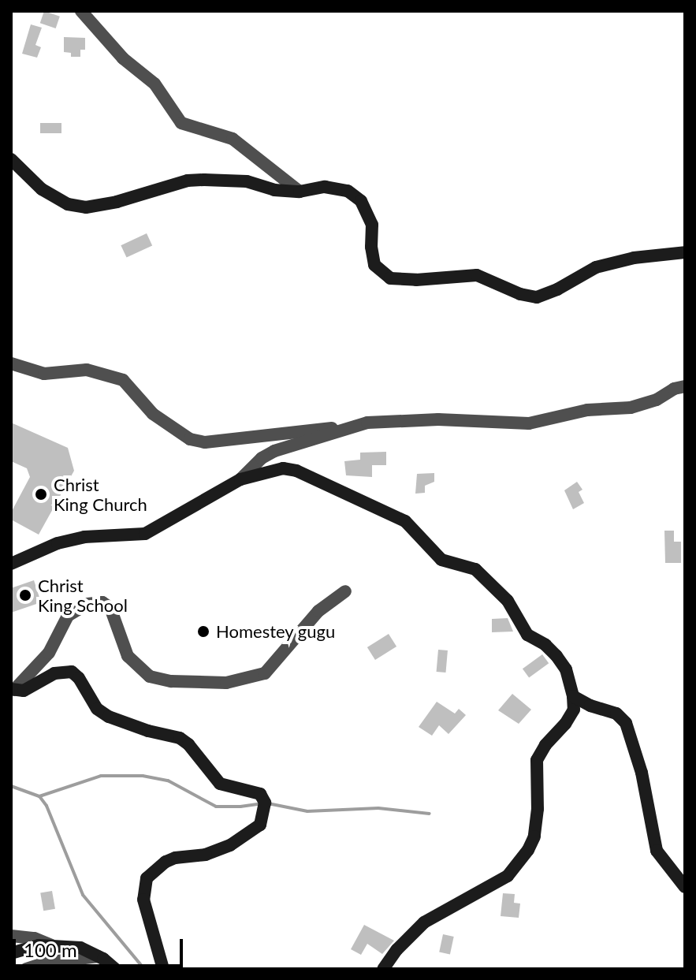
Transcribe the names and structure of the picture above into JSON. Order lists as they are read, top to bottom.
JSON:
{
  "places": ["Christ King Church", "Christ King School", "Homestey gugu"],
  "scale_bar": "100 m"
}
